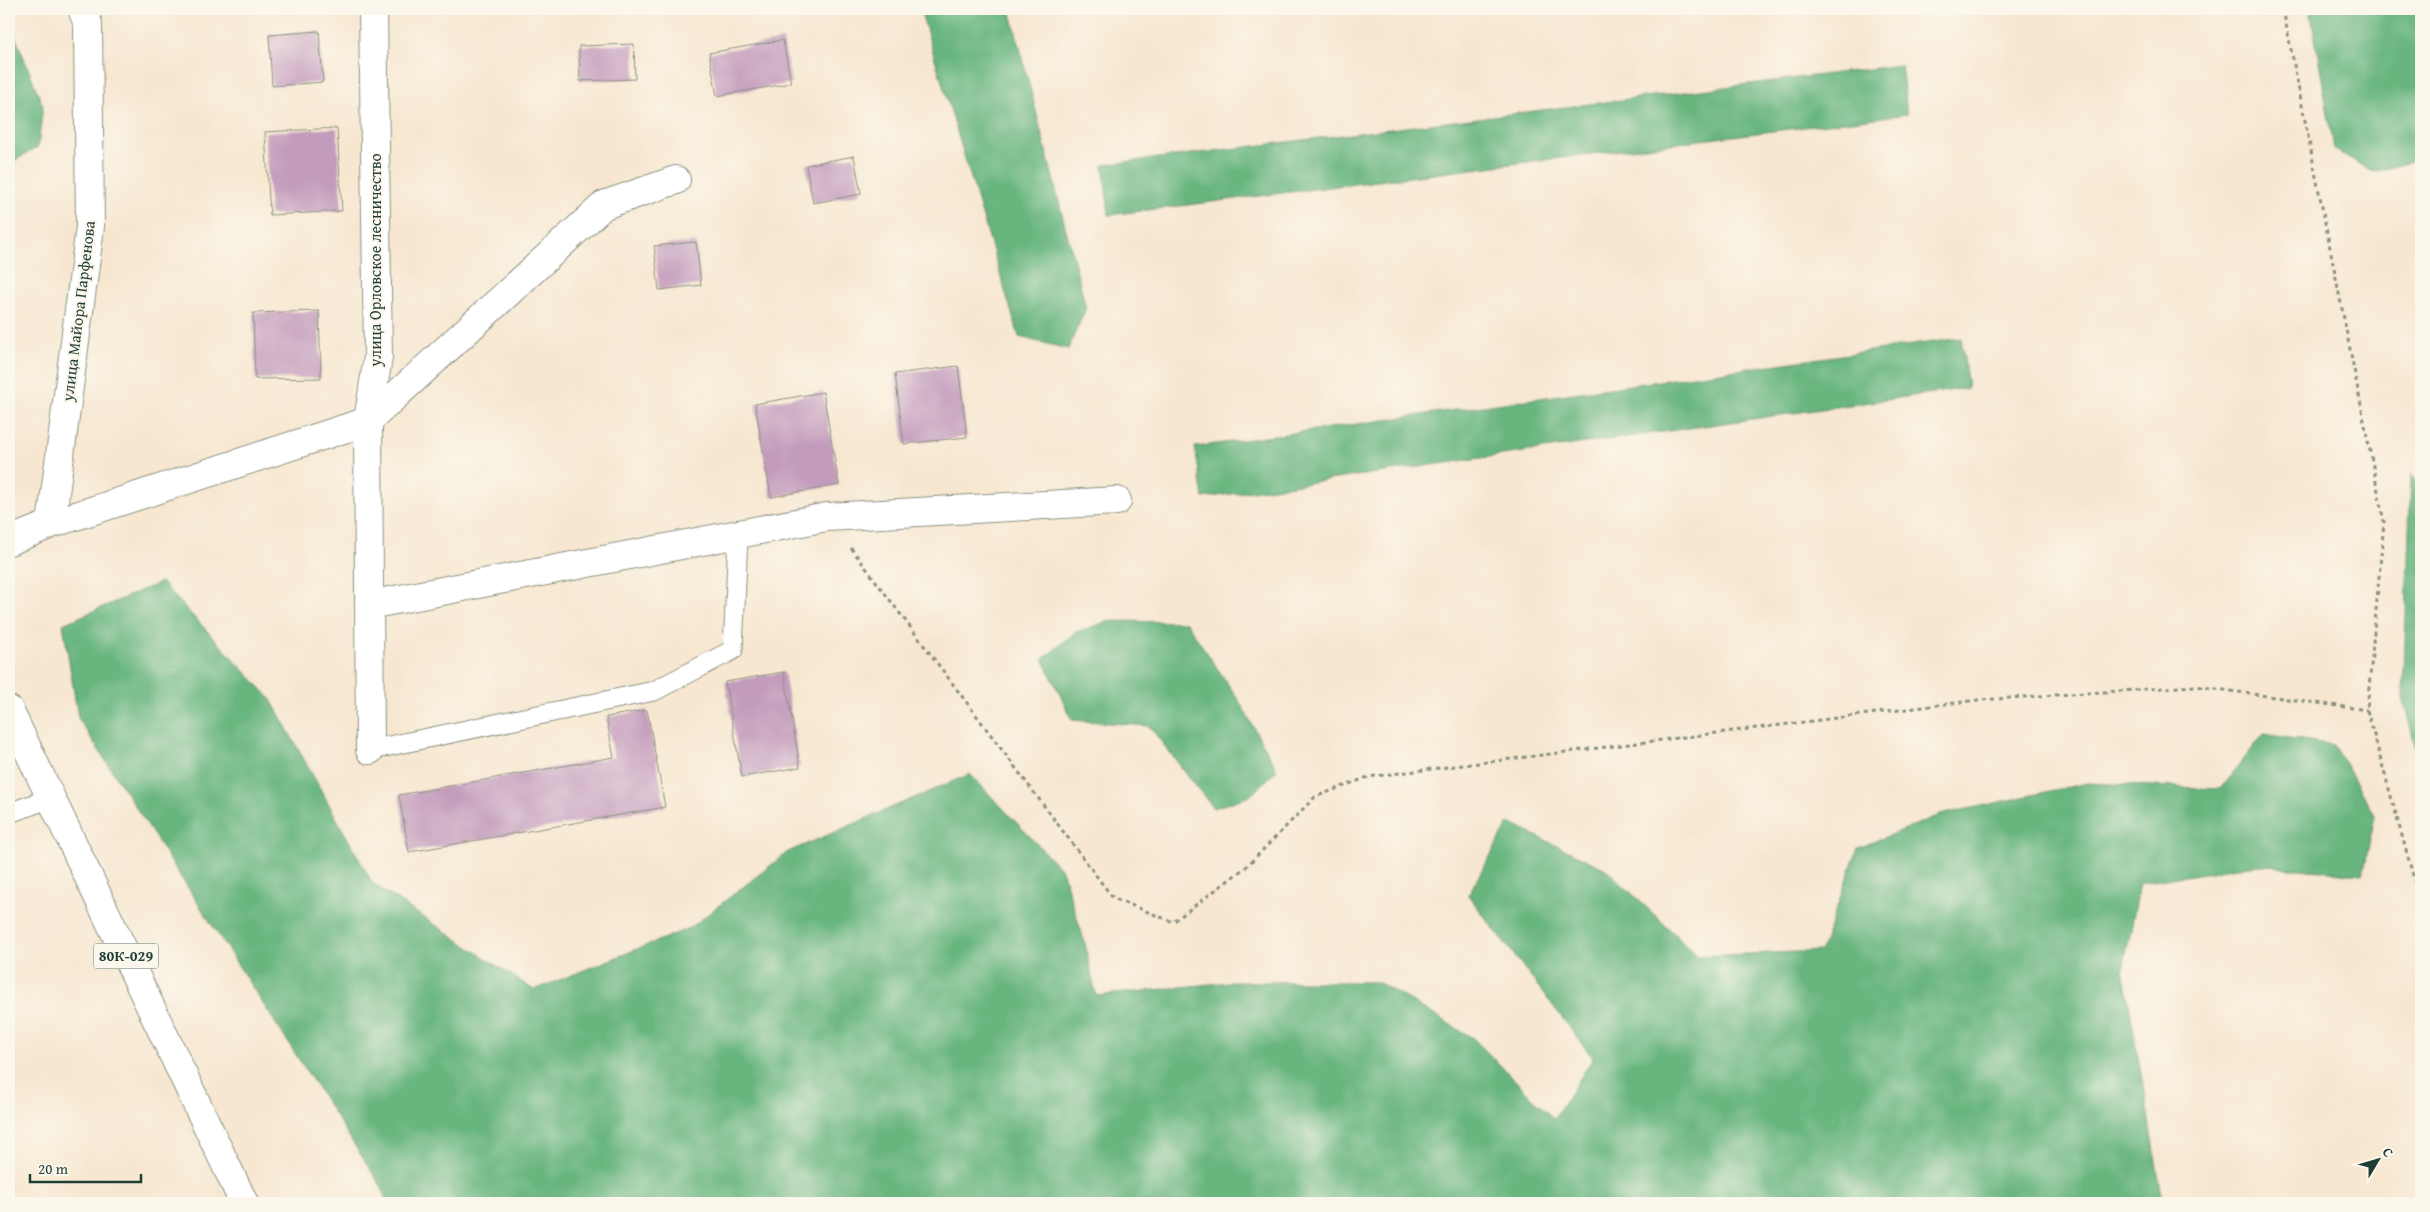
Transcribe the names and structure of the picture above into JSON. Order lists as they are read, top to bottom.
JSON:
{
  "streets": {
    "street": ["улица Орловское лесничество", "улица Майора Парфенова", "80К-029"]
  },
  "scale_bar": "20 m",
  "north": "top right"
}
